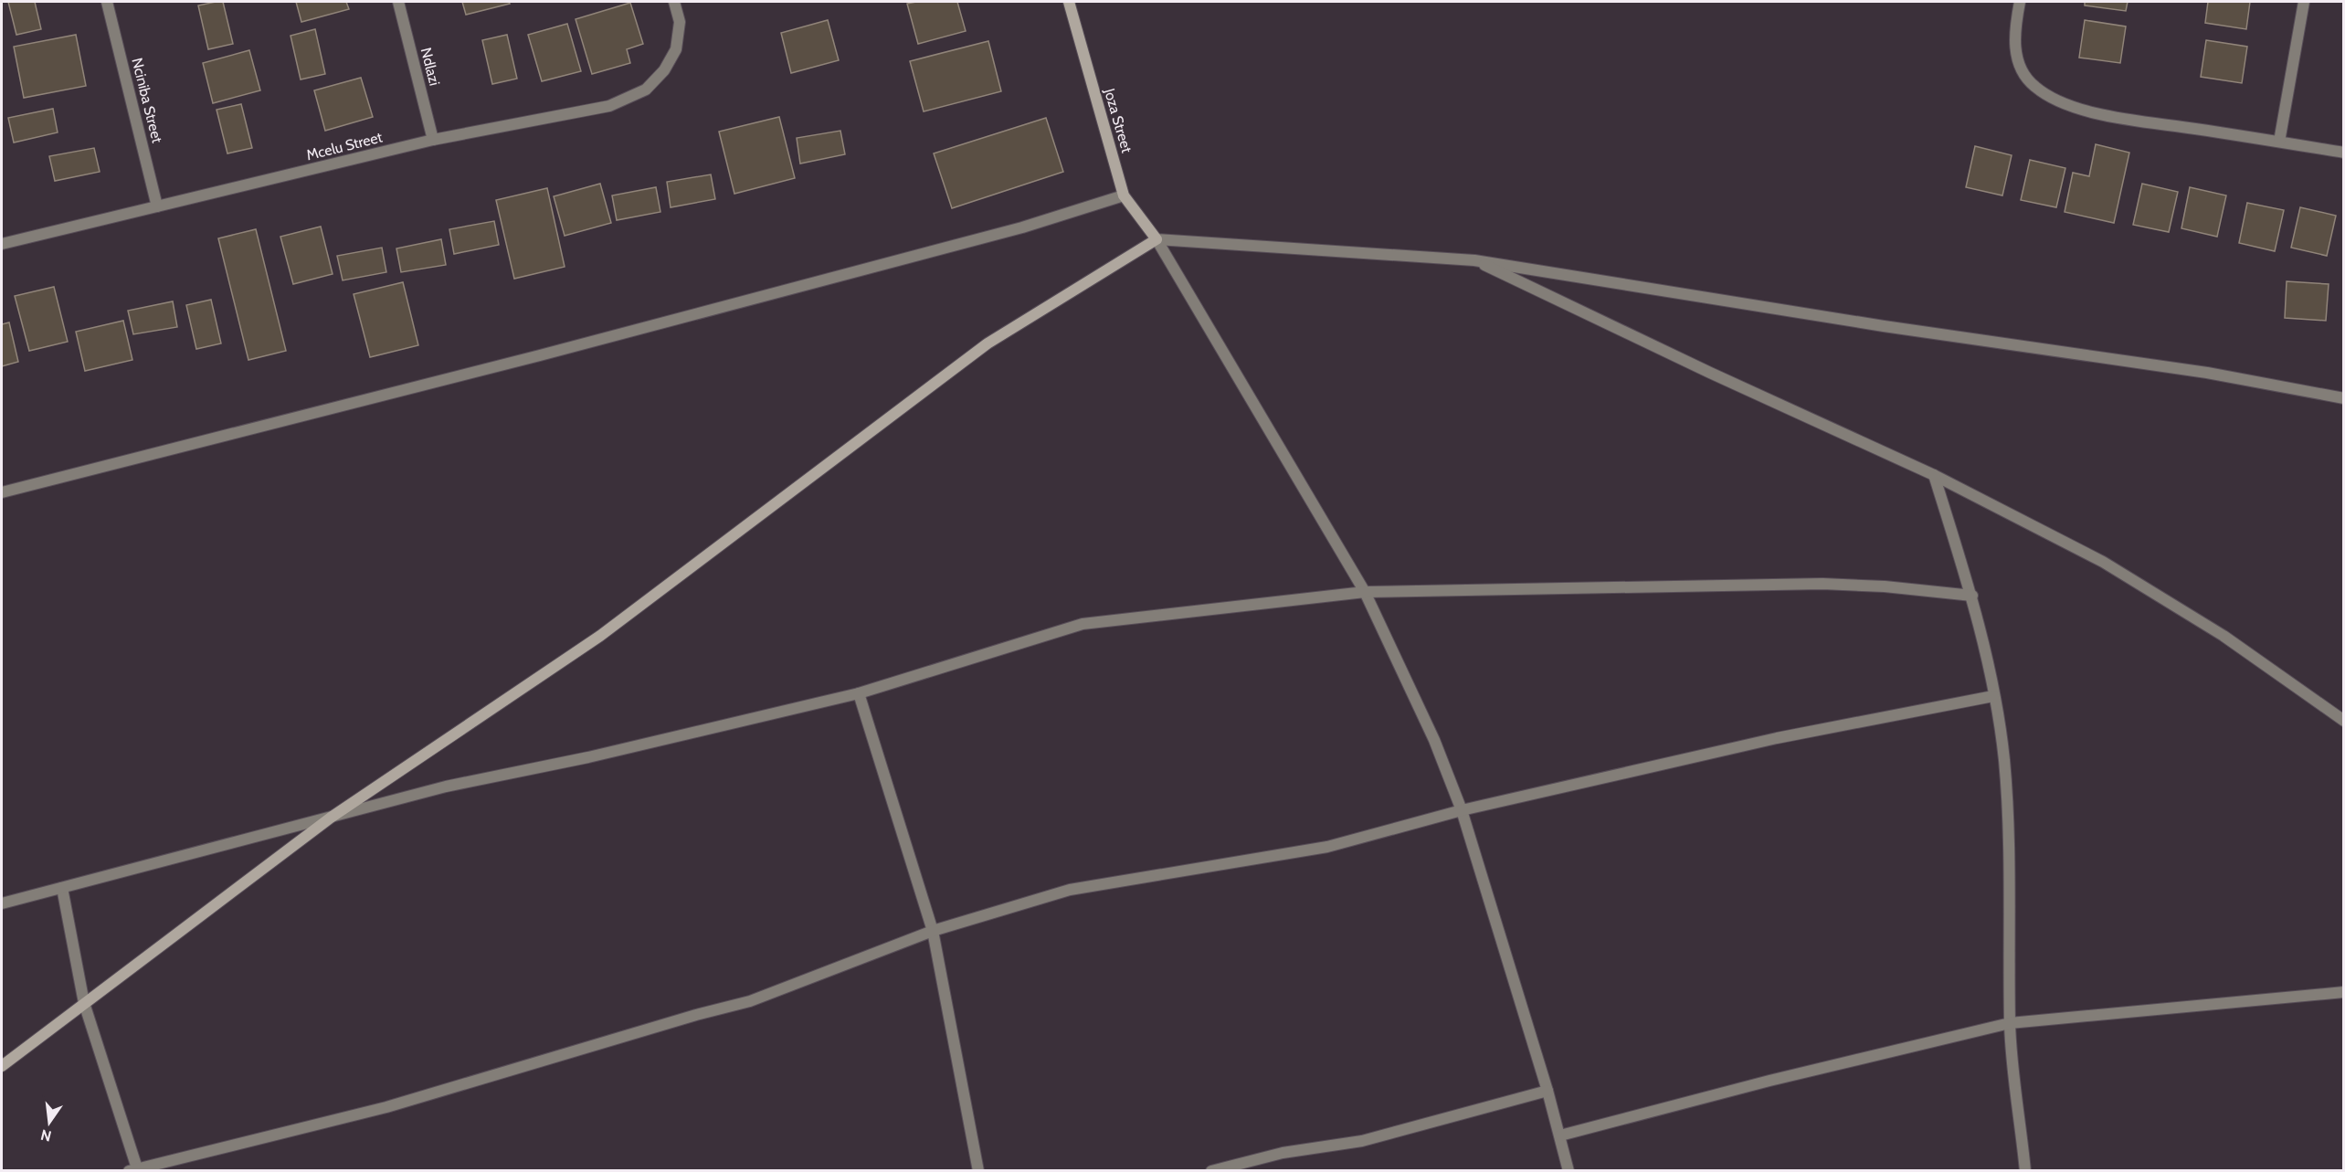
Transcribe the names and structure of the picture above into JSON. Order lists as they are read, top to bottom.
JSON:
{
  "streets": {
    "street": [
      "Ndlazi",
      "Nciniba Street",
      "Joza Street",
      "Mcelu Street"
    ]
  },
  "crossings": [
    ["Ndlazi", "Mcelu Street"],
    ["Nciniba Street", "Mcelu Street"]
  ],
  "north": "bottom"
}
